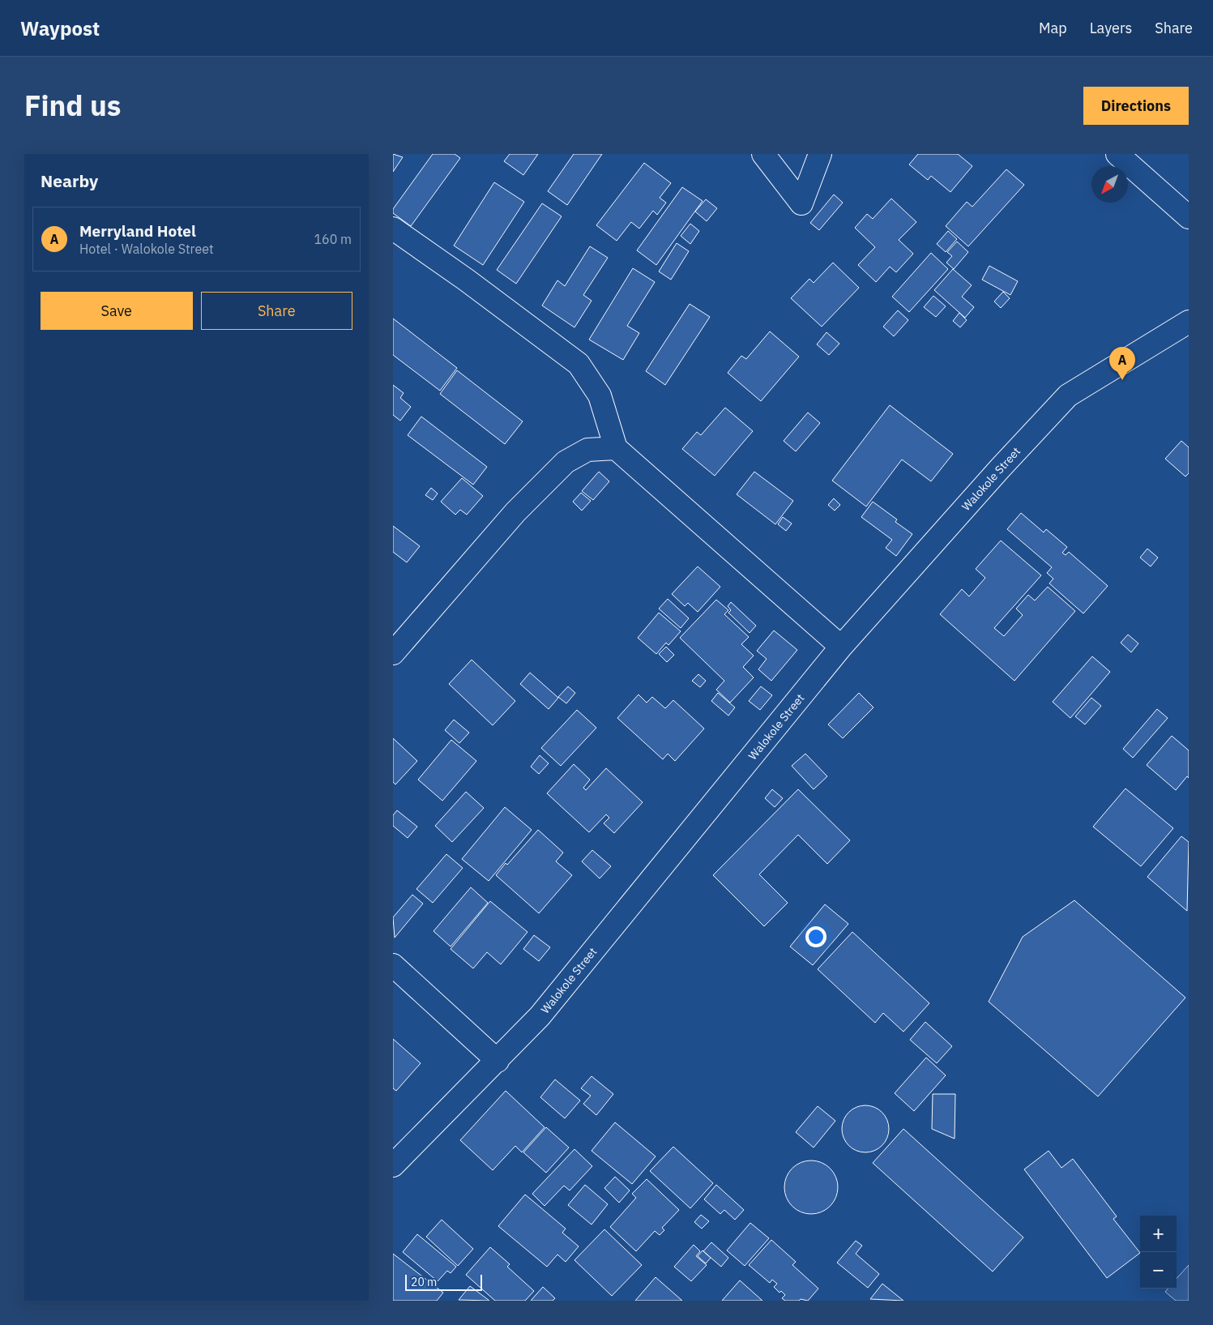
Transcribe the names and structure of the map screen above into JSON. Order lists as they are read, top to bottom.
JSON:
{
  "streets": {
    "street": ["Walokole Street"]
  },
  "scale_bar": "20 m",
  "north": "bottom left",
  "page": {
    "header": "Waypost",
    "nav": ["Map", "Layers", "Share"],
    "title": "Find us",
    "buttons": [
      "Directions",
      ["Save", "Share"]
    ],
    "heading": "Nearby",
    "list": [
      {
        "mark": "A",
        "name": "Merryland Hotel",
        "note": "Hotel · Walokole Street",
        "value": "160 m"
      }
    ],
    "pins": "A",
    "map_buttons": ["+", "−"],
    "scale": "20 m"
  }
}
